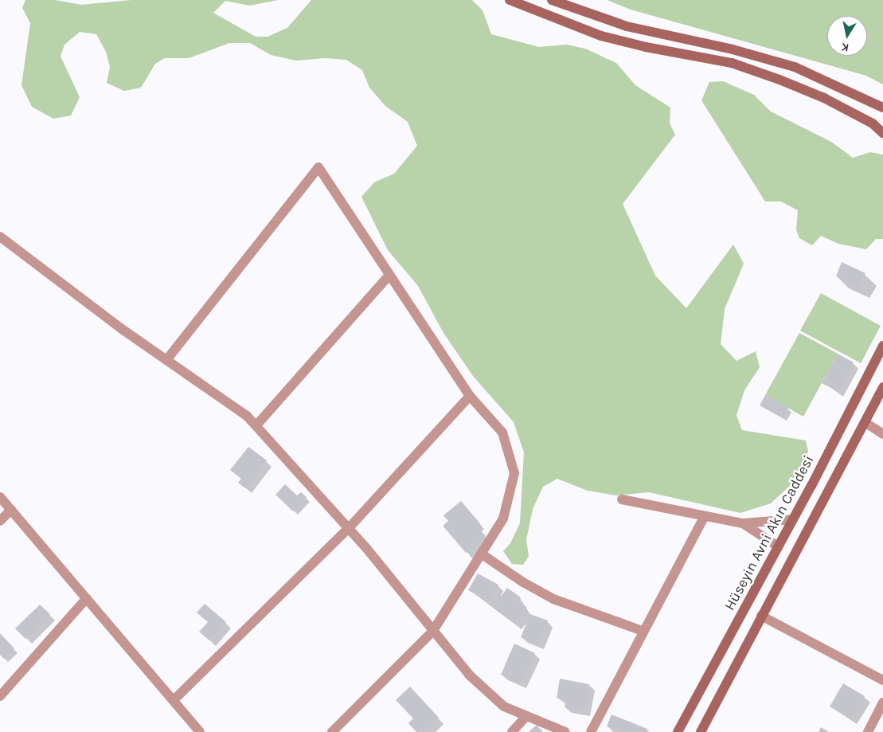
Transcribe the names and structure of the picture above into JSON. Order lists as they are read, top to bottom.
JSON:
{
  "streets": {
    "main road": ["Hüseyin Avni Akın Caddesi"]
  },
  "north": "bottom"
}
